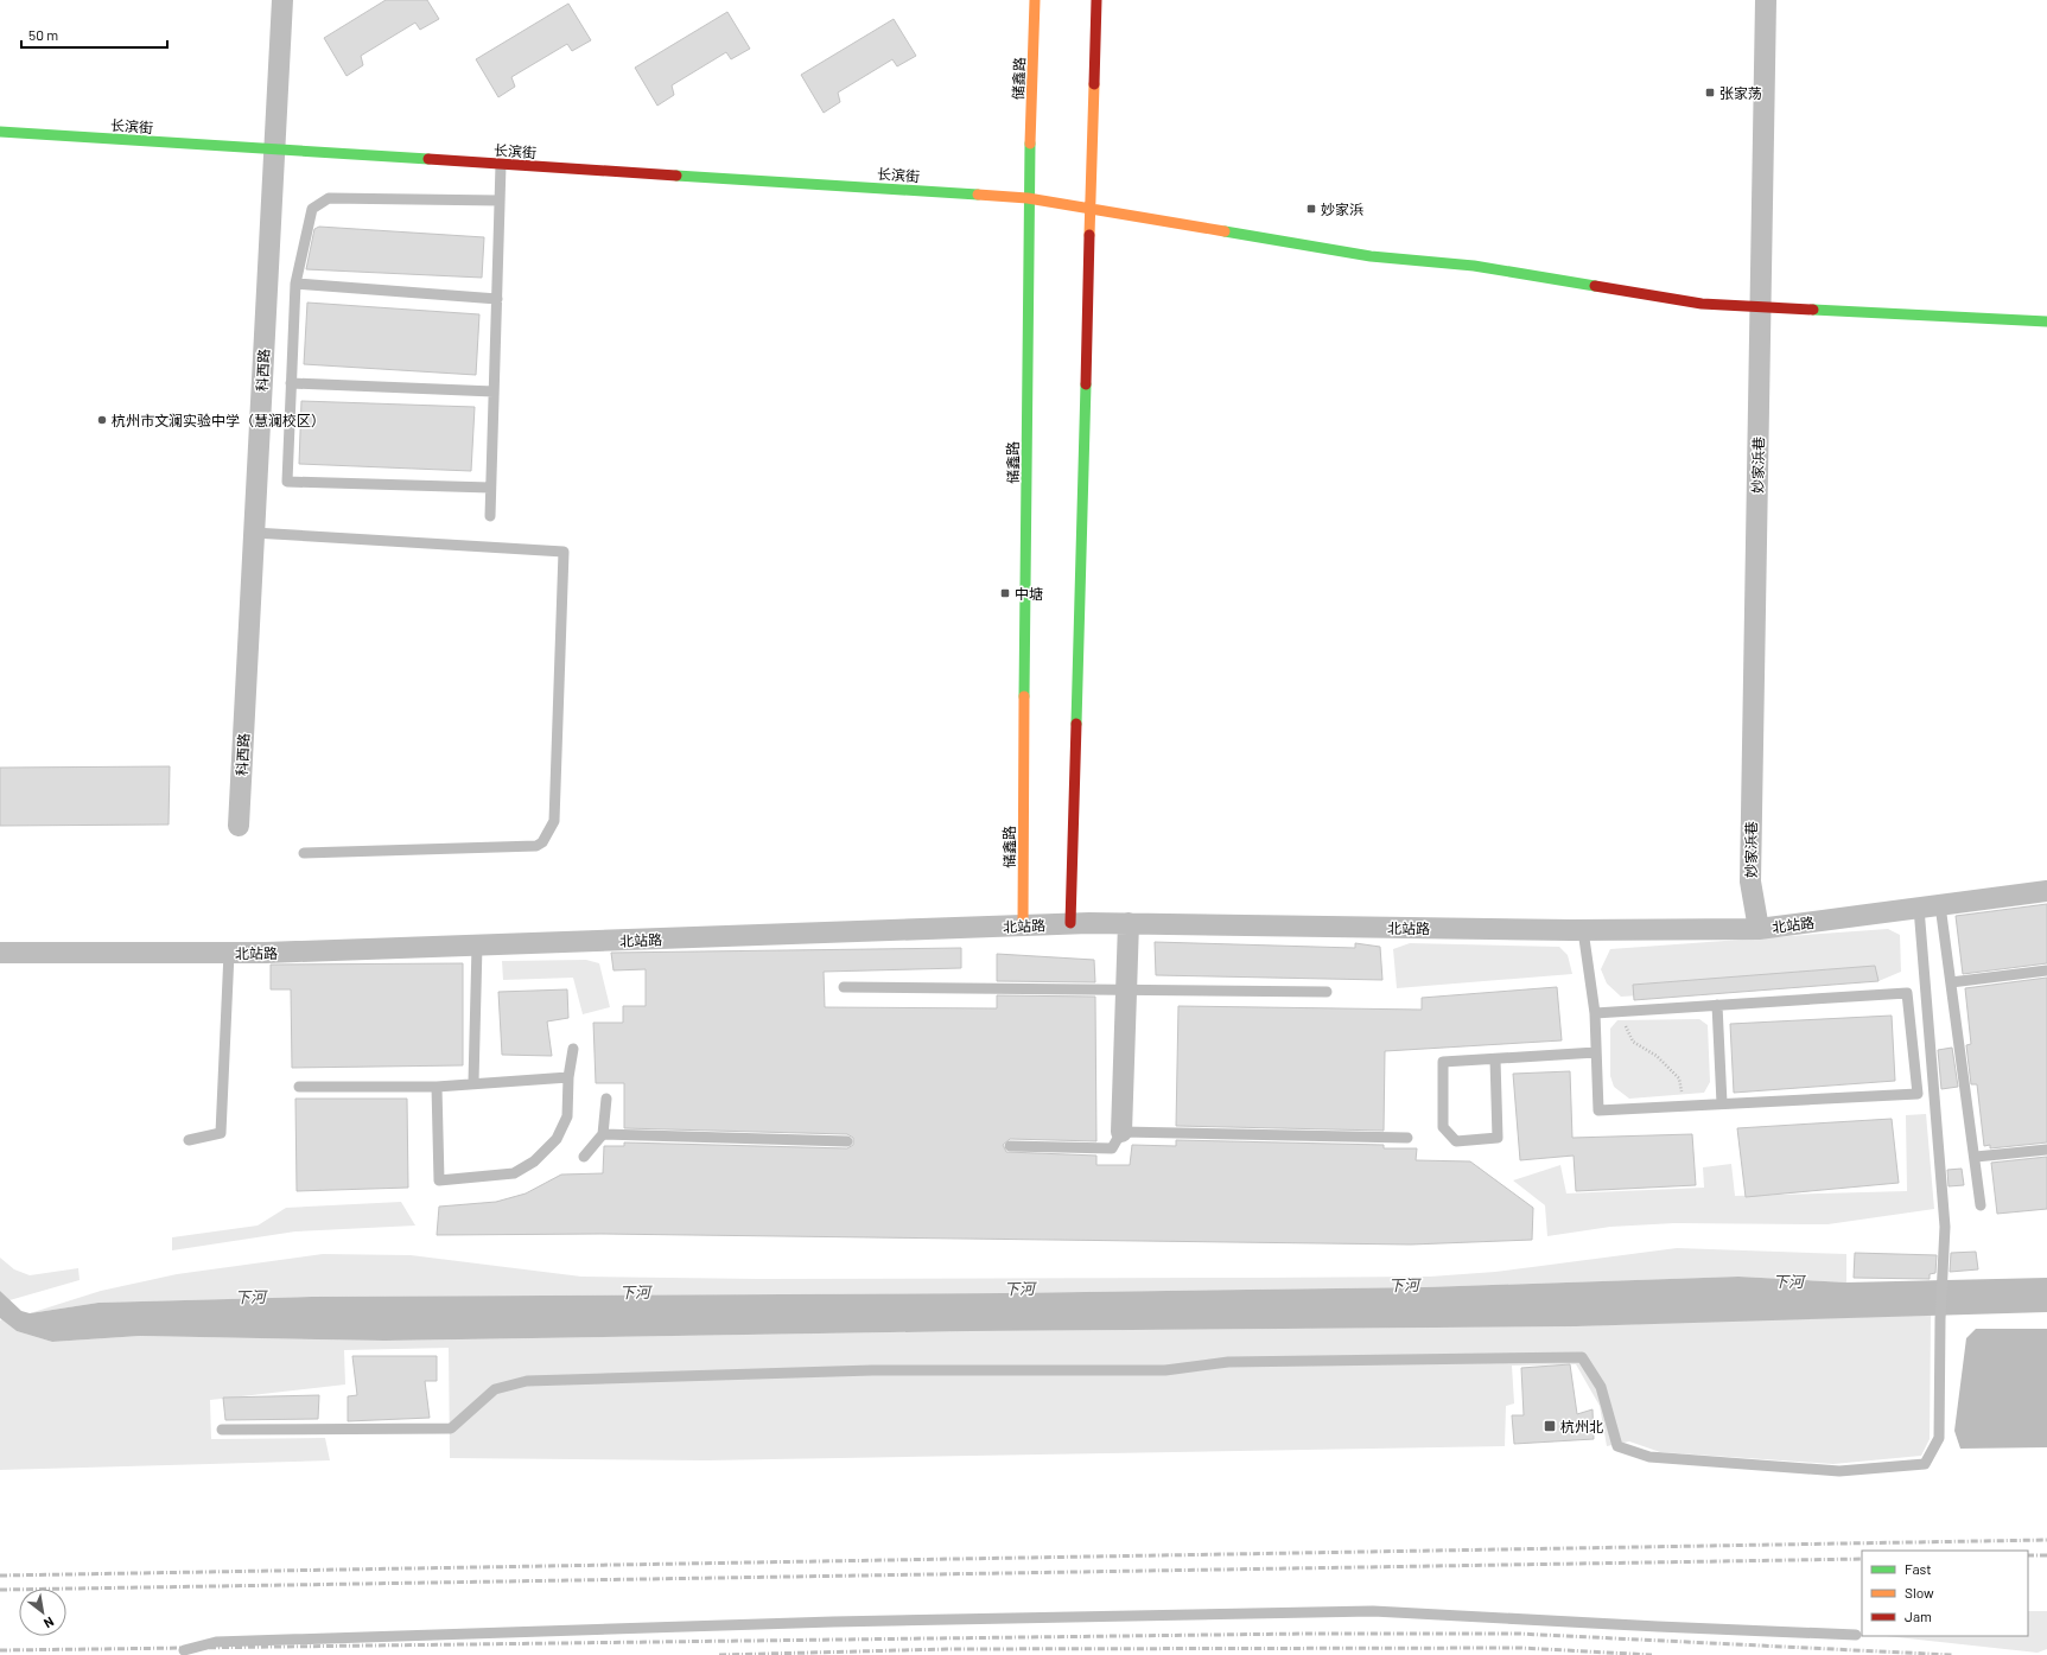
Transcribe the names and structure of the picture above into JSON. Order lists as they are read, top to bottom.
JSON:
{
  "streets": {
    "street": [
      "储鑫路",
      "长滨街",
      "科西路",
      "妙家浜巷",
      "北站路"
    ]
  },
  "crossings": [
    ["储鑫路", "长滨街"],
    ["储鑫路", "北站路"],
    ["长滨街", "科西路"],
    ["长滨街", "妙家浜巷"],
    ["妙家浜巷", "北站路"]
  ],
  "water": ["下河"],
  "places": {
    "transit": [
      "张家荡",
      "妙家浜",
      "中塘",
      "杭州北"
    ],
    "other": ["杭州市文澜实验中学（慧澜校区）"]
  },
  "legend": ["Fast", "Slow", "Jam"],
  "scale_bar": "50 m",
  "north": "bottom right"
}
